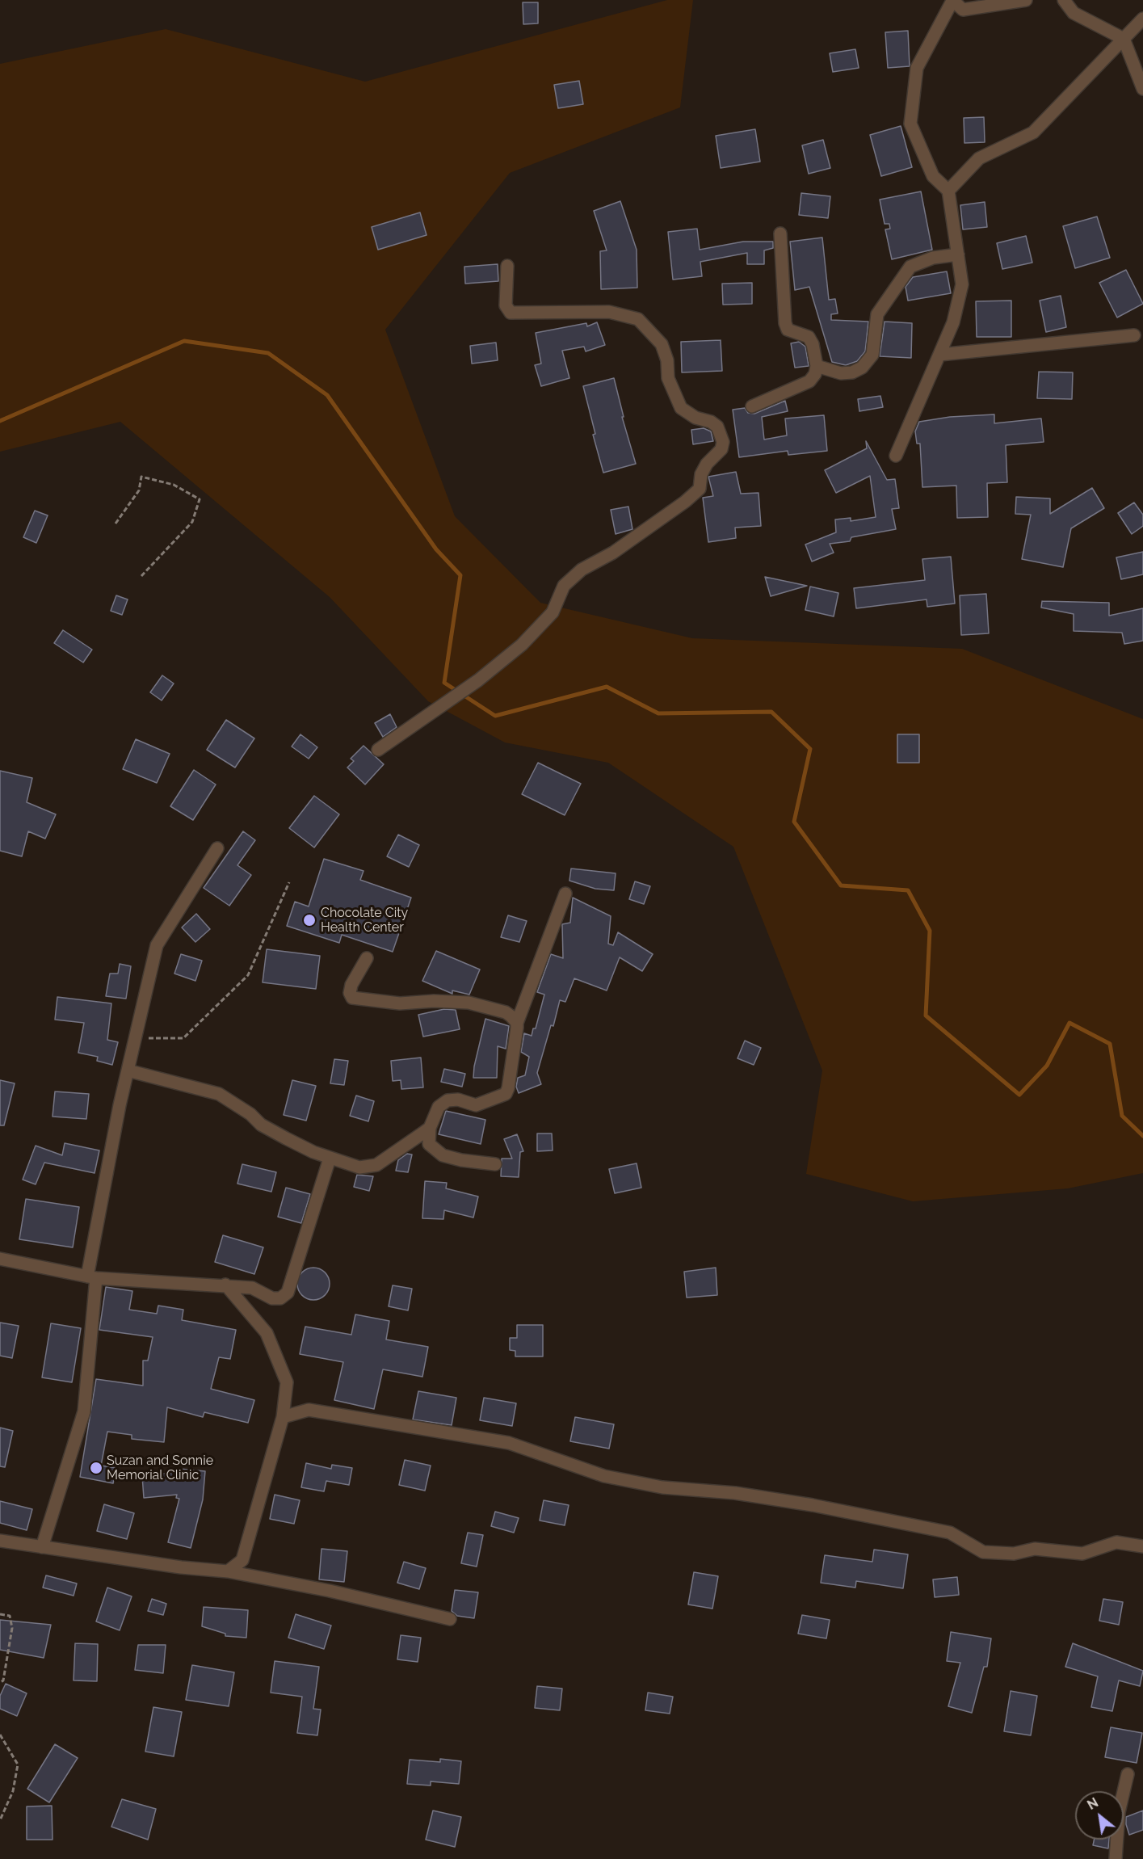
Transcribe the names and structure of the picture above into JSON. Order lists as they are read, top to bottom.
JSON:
{
  "places": ["Chocolate City Health Center", "Suzan and Sonnie Memorial Clinic"],
  "north": "top left"
}
